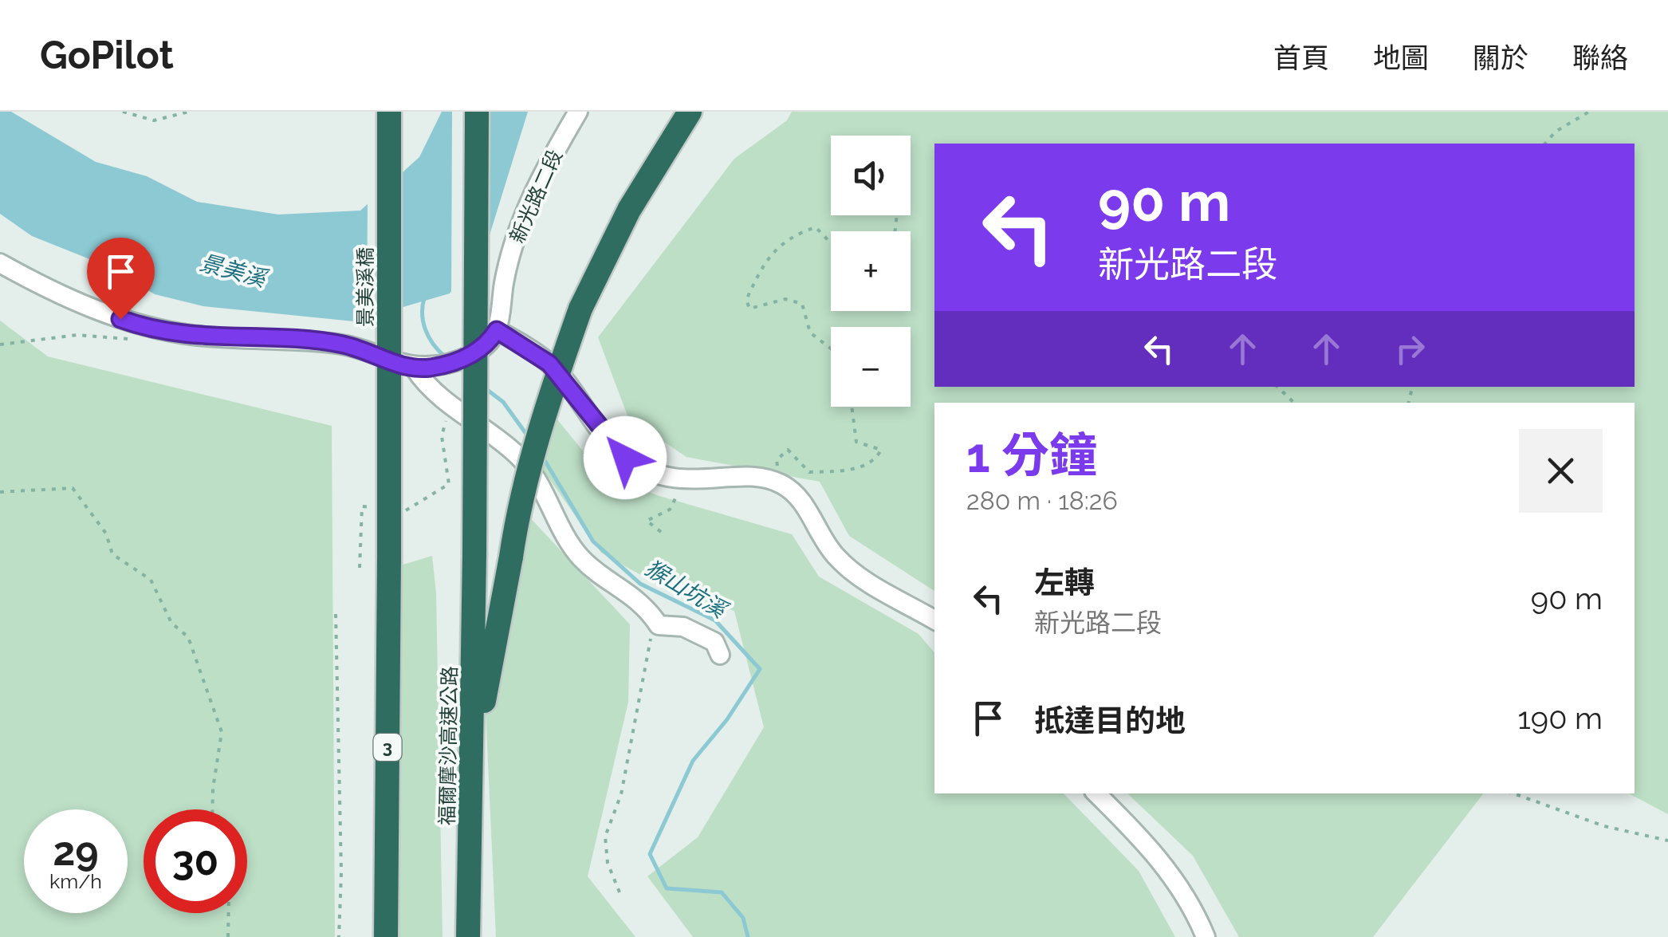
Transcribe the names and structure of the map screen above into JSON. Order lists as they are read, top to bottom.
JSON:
{
  "streets": {
    "highway": ["景美溪橋", "福爾摩沙高速公路", "3"],
    "street": ["新光路二段"]
  },
  "water": ["景美溪", "猴山坑溪"],
  "page": {
    "header": "GoPilot",
    "nav": [
      "首頁",
      "地圖",
      "關於",
      "聯絡"
    ],
    "map_buttons": ["+", "−"],
    "turn": ["90 m", "新光路二段"],
    "heading": ["1 分鐘", "280 m · 18:26"],
    "list": [
      {
        "name": "左轉",
        "note": "新光路二段",
        "value": "90 m"
      },
      {
        "name": "抵達目的地",
        "value": "190 m"
      }
    ],
    "speed": "29 km/h",
    "limit": "30"
  }
}
